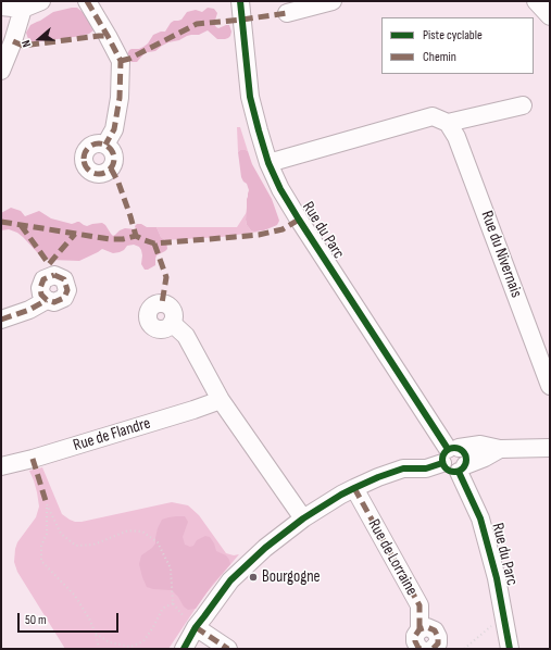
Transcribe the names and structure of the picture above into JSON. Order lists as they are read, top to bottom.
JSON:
{
  "streets": {
    "street": [
      "Rue du Parc",
      "Rue du Nivernais",
      "Rue de Flandre",
      "Rue de Lorraine"
    ]
  },
  "places": ["Bourgogne"],
  "legend": ["Piste cyclable", "Chemin"],
  "scale_bar": "50 m",
  "north": "left"
}
